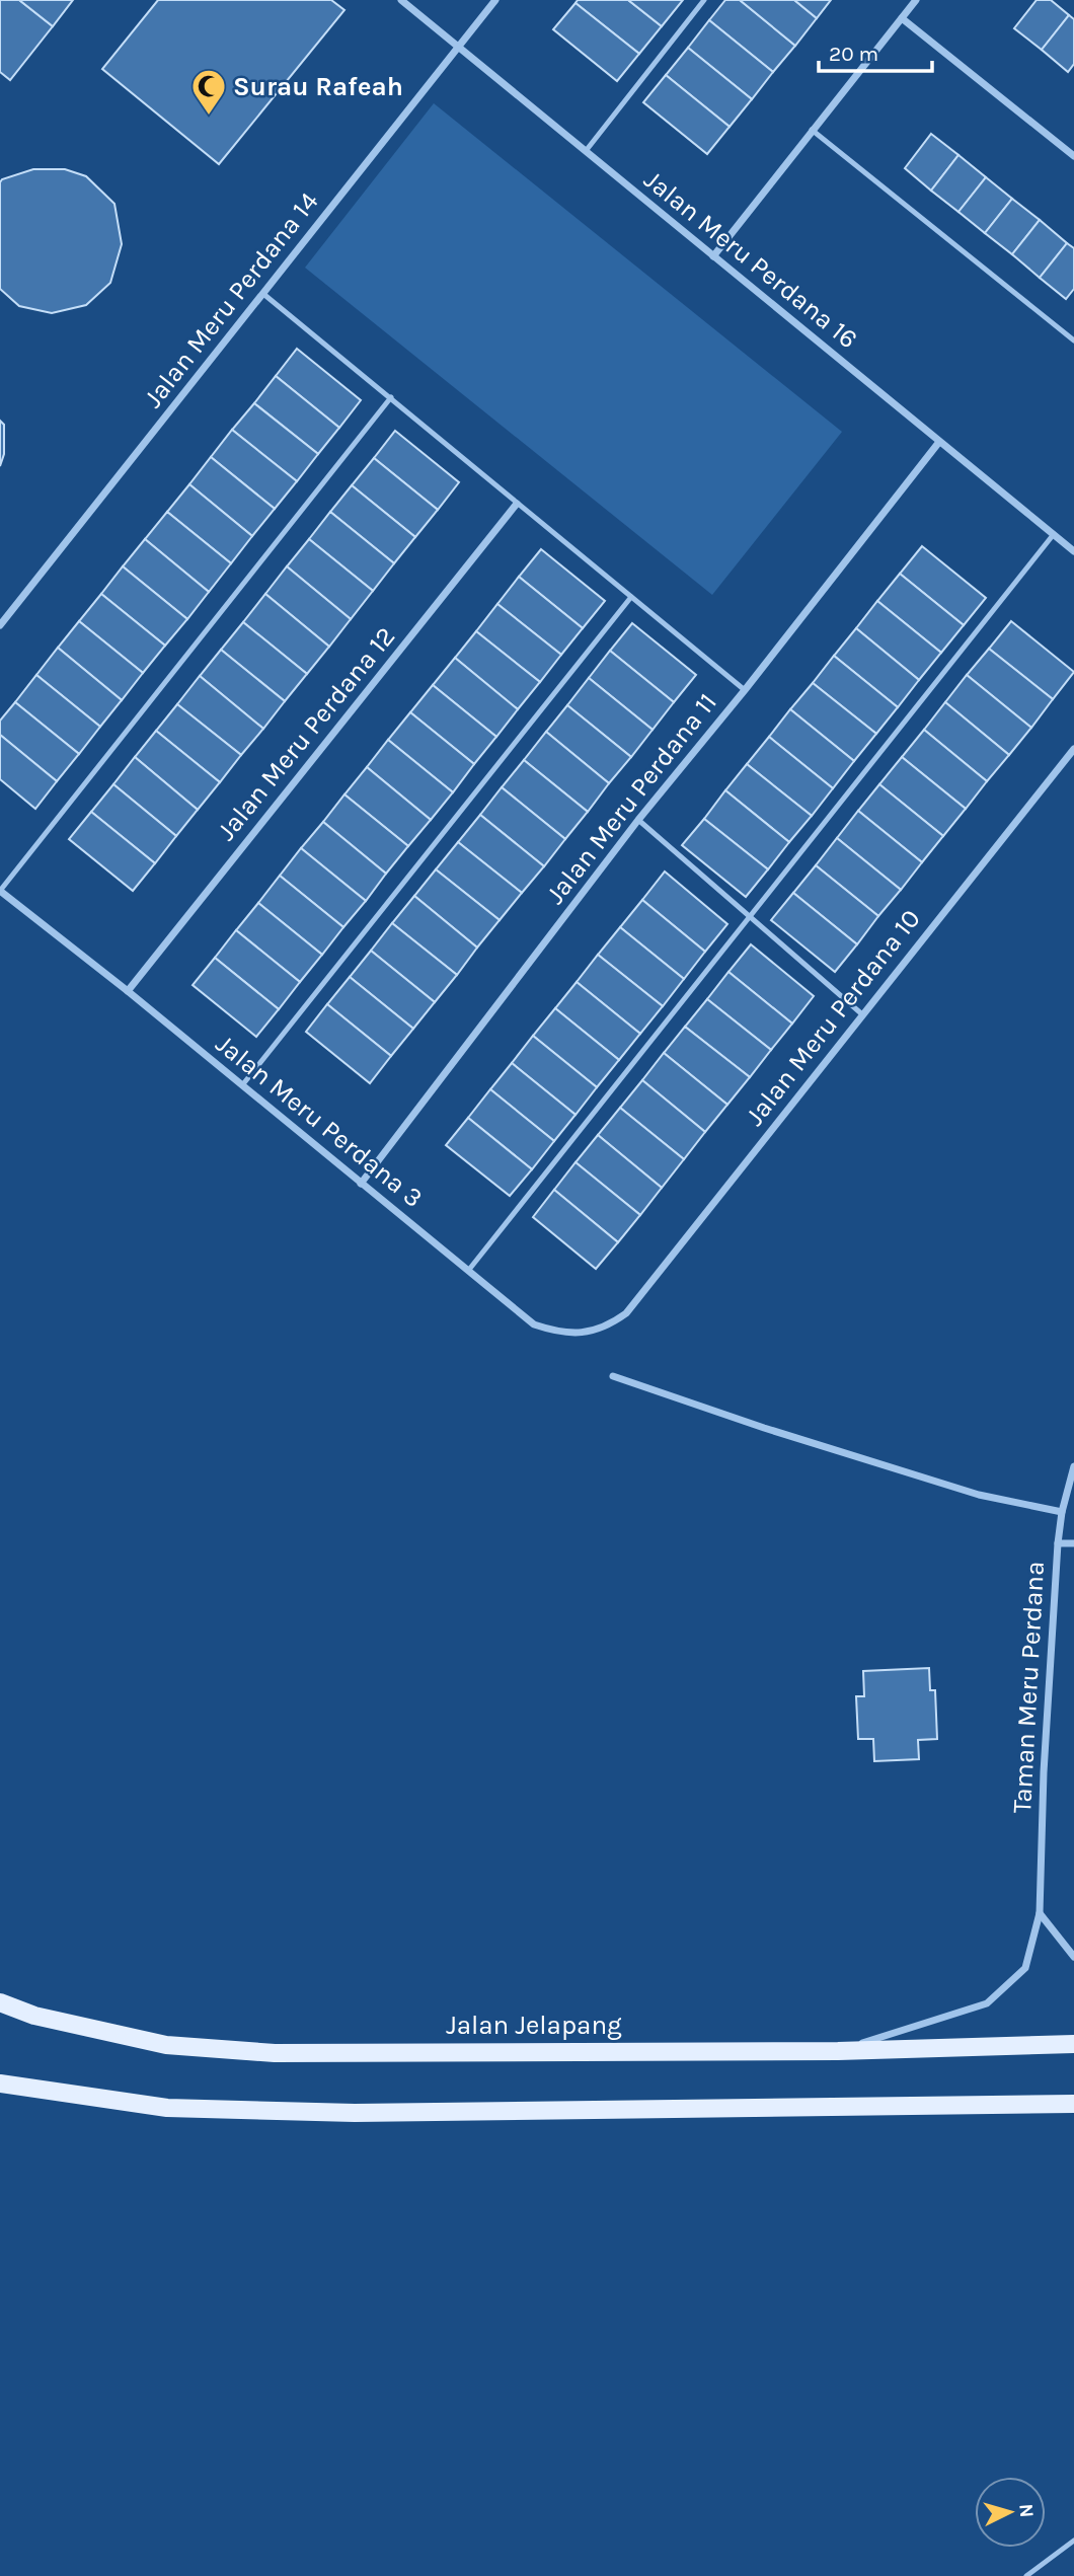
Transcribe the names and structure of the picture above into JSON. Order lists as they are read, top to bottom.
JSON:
{
  "streets": {
    "main road": ["Jalan Jelapang"],
    "street": [
      "Jalan Meru Perdana 16",
      "Jalan Meru Perdana 14",
      "Jalan Meru Perdana 12",
      "Jalan Meru Perdana 11",
      "Jalan Meru Perdana 10",
      "Jalan Meru Perdana 3",
      "Taman Meru Perdana"
    ]
  },
  "crossings": [
    ["Jalan Meru Perdana 16", "Jalan Meru Perdana 14"],
    ["Jalan Meru Perdana 16", "Jalan Meru Perdana 11"],
    ["Jalan Meru Perdana 12", "Jalan Meru Perdana 3"],
    ["Jalan Meru Perdana 11", "Jalan Meru Perdana 3"],
    ["Jalan Meru Perdana 10", "Jalan Meru Perdana 3"],
    ["Taman Meru Perdana", "Jalan Jelapang"]
  ],
  "places": {
    "mosque": ["Surau Rafeah"]
  },
  "scale_bar": "20 m",
  "north": "right"
}
